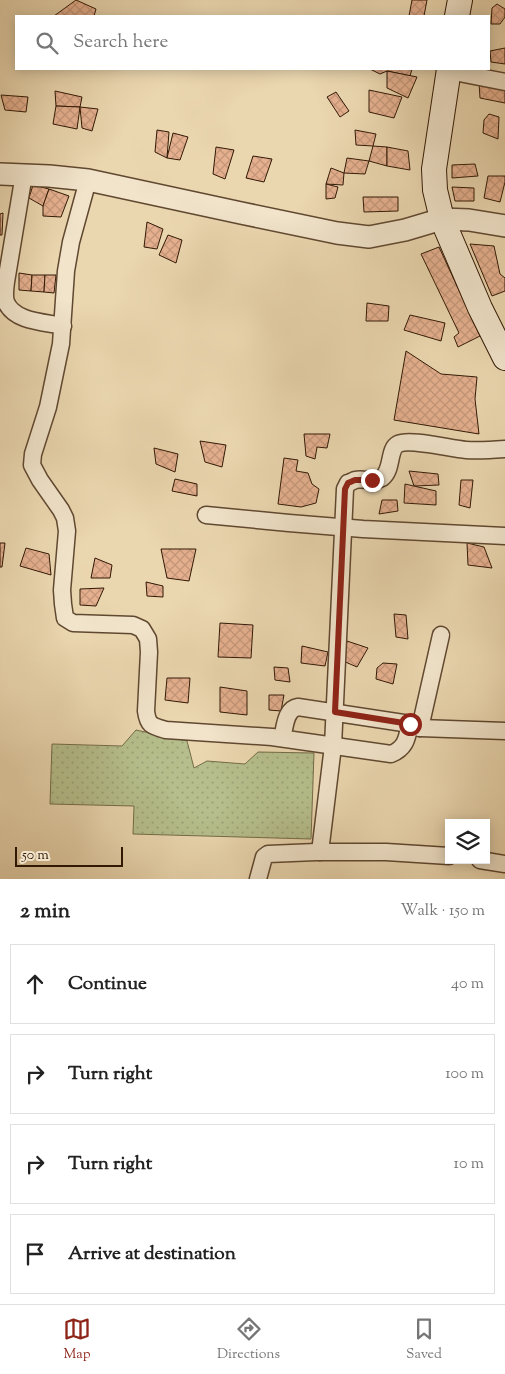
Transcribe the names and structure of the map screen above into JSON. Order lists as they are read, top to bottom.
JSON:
{
  "scale_bar": "50 m",
  "page": {
    "search": "Search here",
    "scale": "50 m",
    "heading": ["2 min", "Walk · 150 m"],
    "list": [
      ["Continue", "40 m"],
      ["Turn right", "100 m"],
      ["Turn right", "10 m"],
      "Arrive at destination"
    ],
    "nav": ["Map", "Directions", "Saved"]
  }
}
